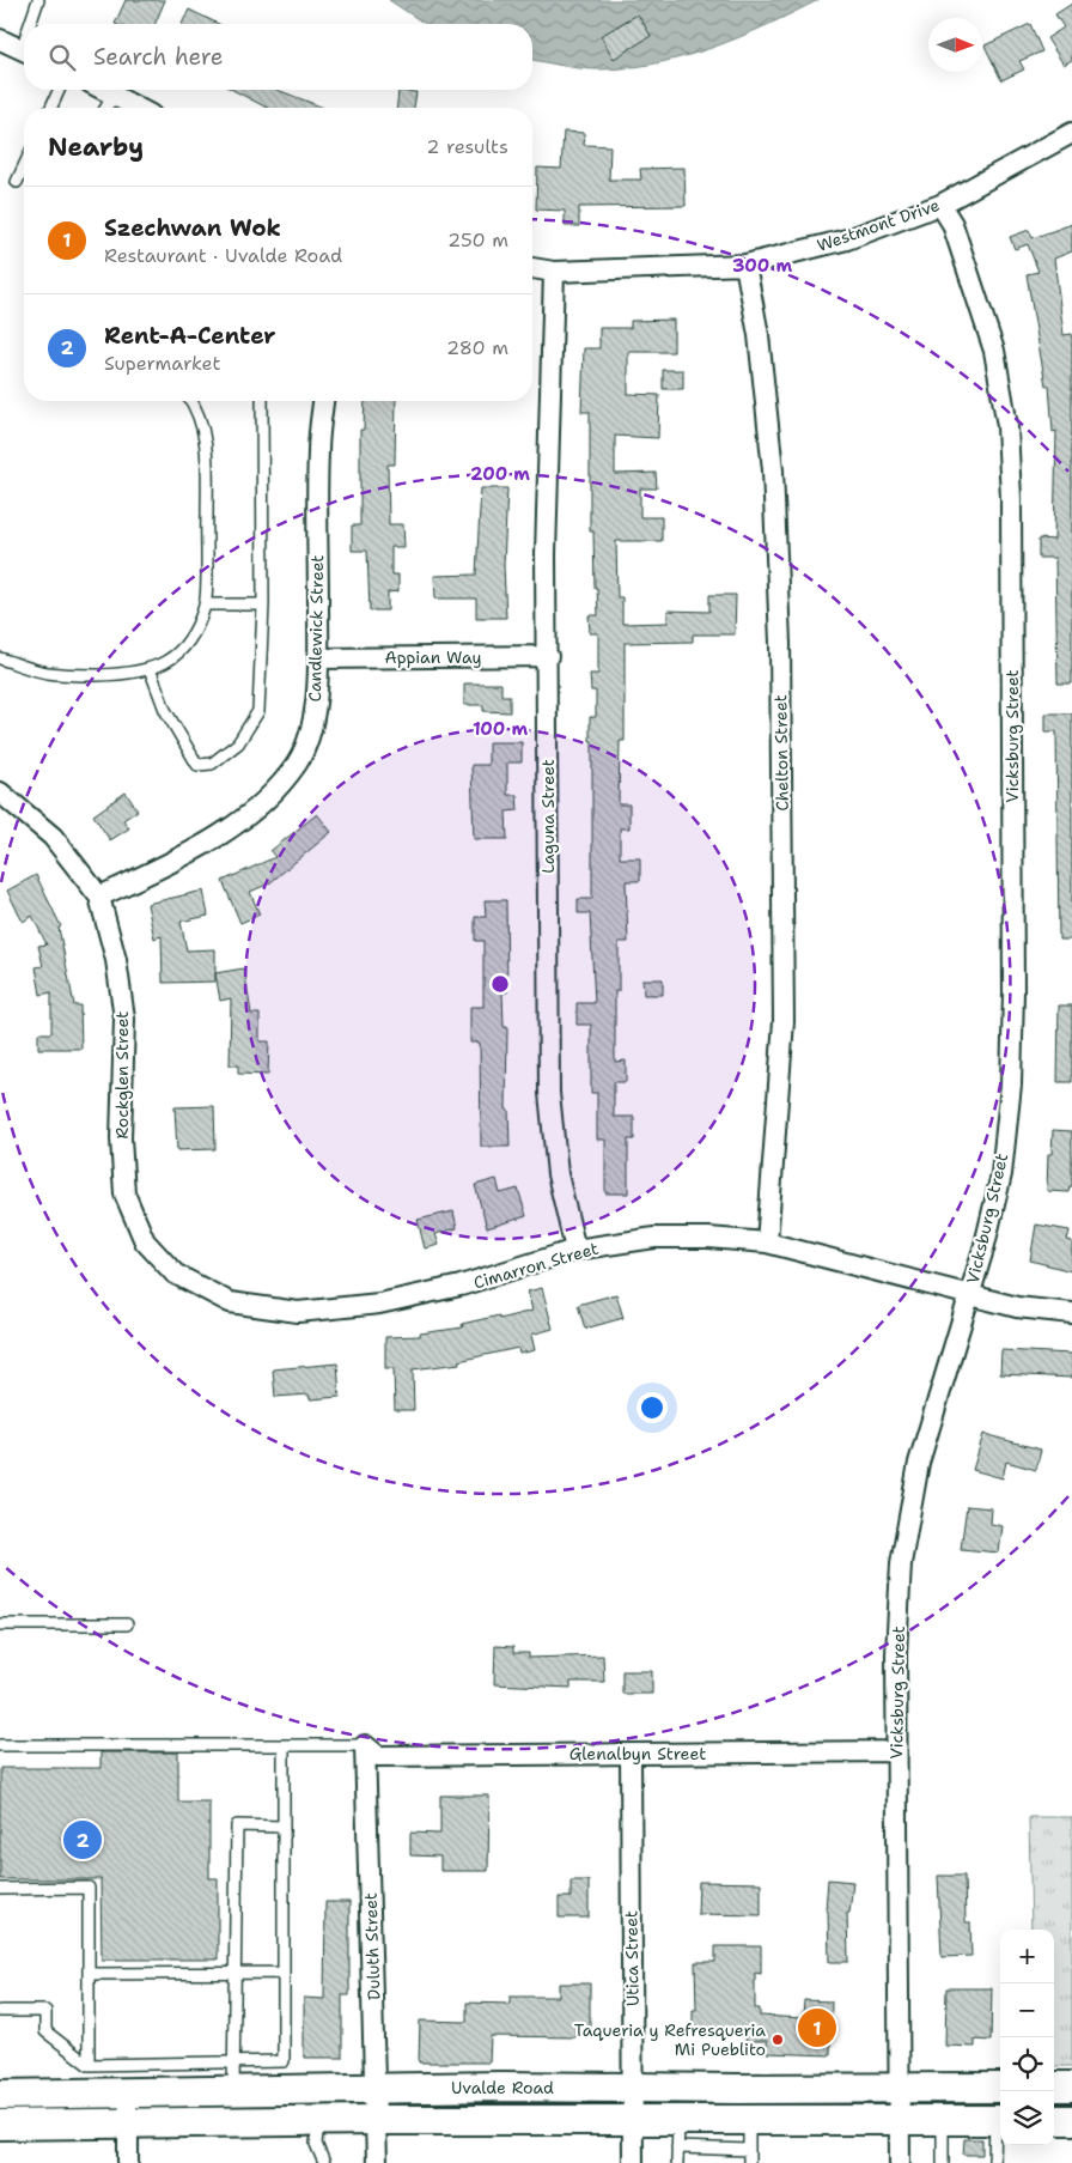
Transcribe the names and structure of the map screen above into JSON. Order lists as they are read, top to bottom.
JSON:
{
  "streets": {
    "main road": ["Uvalde Road"],
    "street": [
      "Westmont Drive",
      "Candlewick Street",
      "Appian Way",
      "Vicksburg Street",
      "Chelton Street",
      "Laguna Street",
      "Rockglen Street",
      "Cimarron Street",
      "Glenalbyn Street",
      "Duluth Street",
      "Utica Street"
    ]
  },
  "crossings": [
    ["Westmont Drive", "Vicksburg Street"],
    ["Westmont Drive", "Chelton Street"],
    ["Westmont Drive", "Laguna Street"],
    ["Candlewick Street", "Appian Way"],
    ["Candlewick Street", "Rockglen Street"],
    ["Appian Way", "Laguna Street"],
    ["Vicksburg Street", "Cimarron Street"],
    ["Vicksburg Street", "Glenalbyn Street"],
    ["Vicksburg Street", "Uvalde Road"],
    ["Chelton Street", "Cimarron Street"],
    ["Laguna Street", "Cimarron Street"],
    ["Rockglen Street", "Cimarron Street"],
    ["Glenalbyn Street", "Duluth Street"],
    ["Glenalbyn Street", "Utica Street"],
    ["Duluth Street", "Uvalde Road"],
    ["Utica Street", "Uvalde Road"]
  ],
  "places": ["Taqueria y Refresqueria Mi Pueblito"],
  "north": "right",
  "page": {
    "search": "Search here",
    "heading": ["Nearby", "2 results"],
    "list": [
      {
        "mark": "1",
        "name": "Szechwan Wok",
        "note": "Restaurant · Uvalde Road",
        "value": "250 m"
      },
      {
        "mark": "2",
        "name": "Rent-A-Center",
        "note": "Supermarket",
        "value": "280 m"
      }
    ],
    "pins": ["2", "1"],
    "map_buttons": ["+", "−"]
  },
  "rings": ["300 m", "200 m", "100 m"]
}
